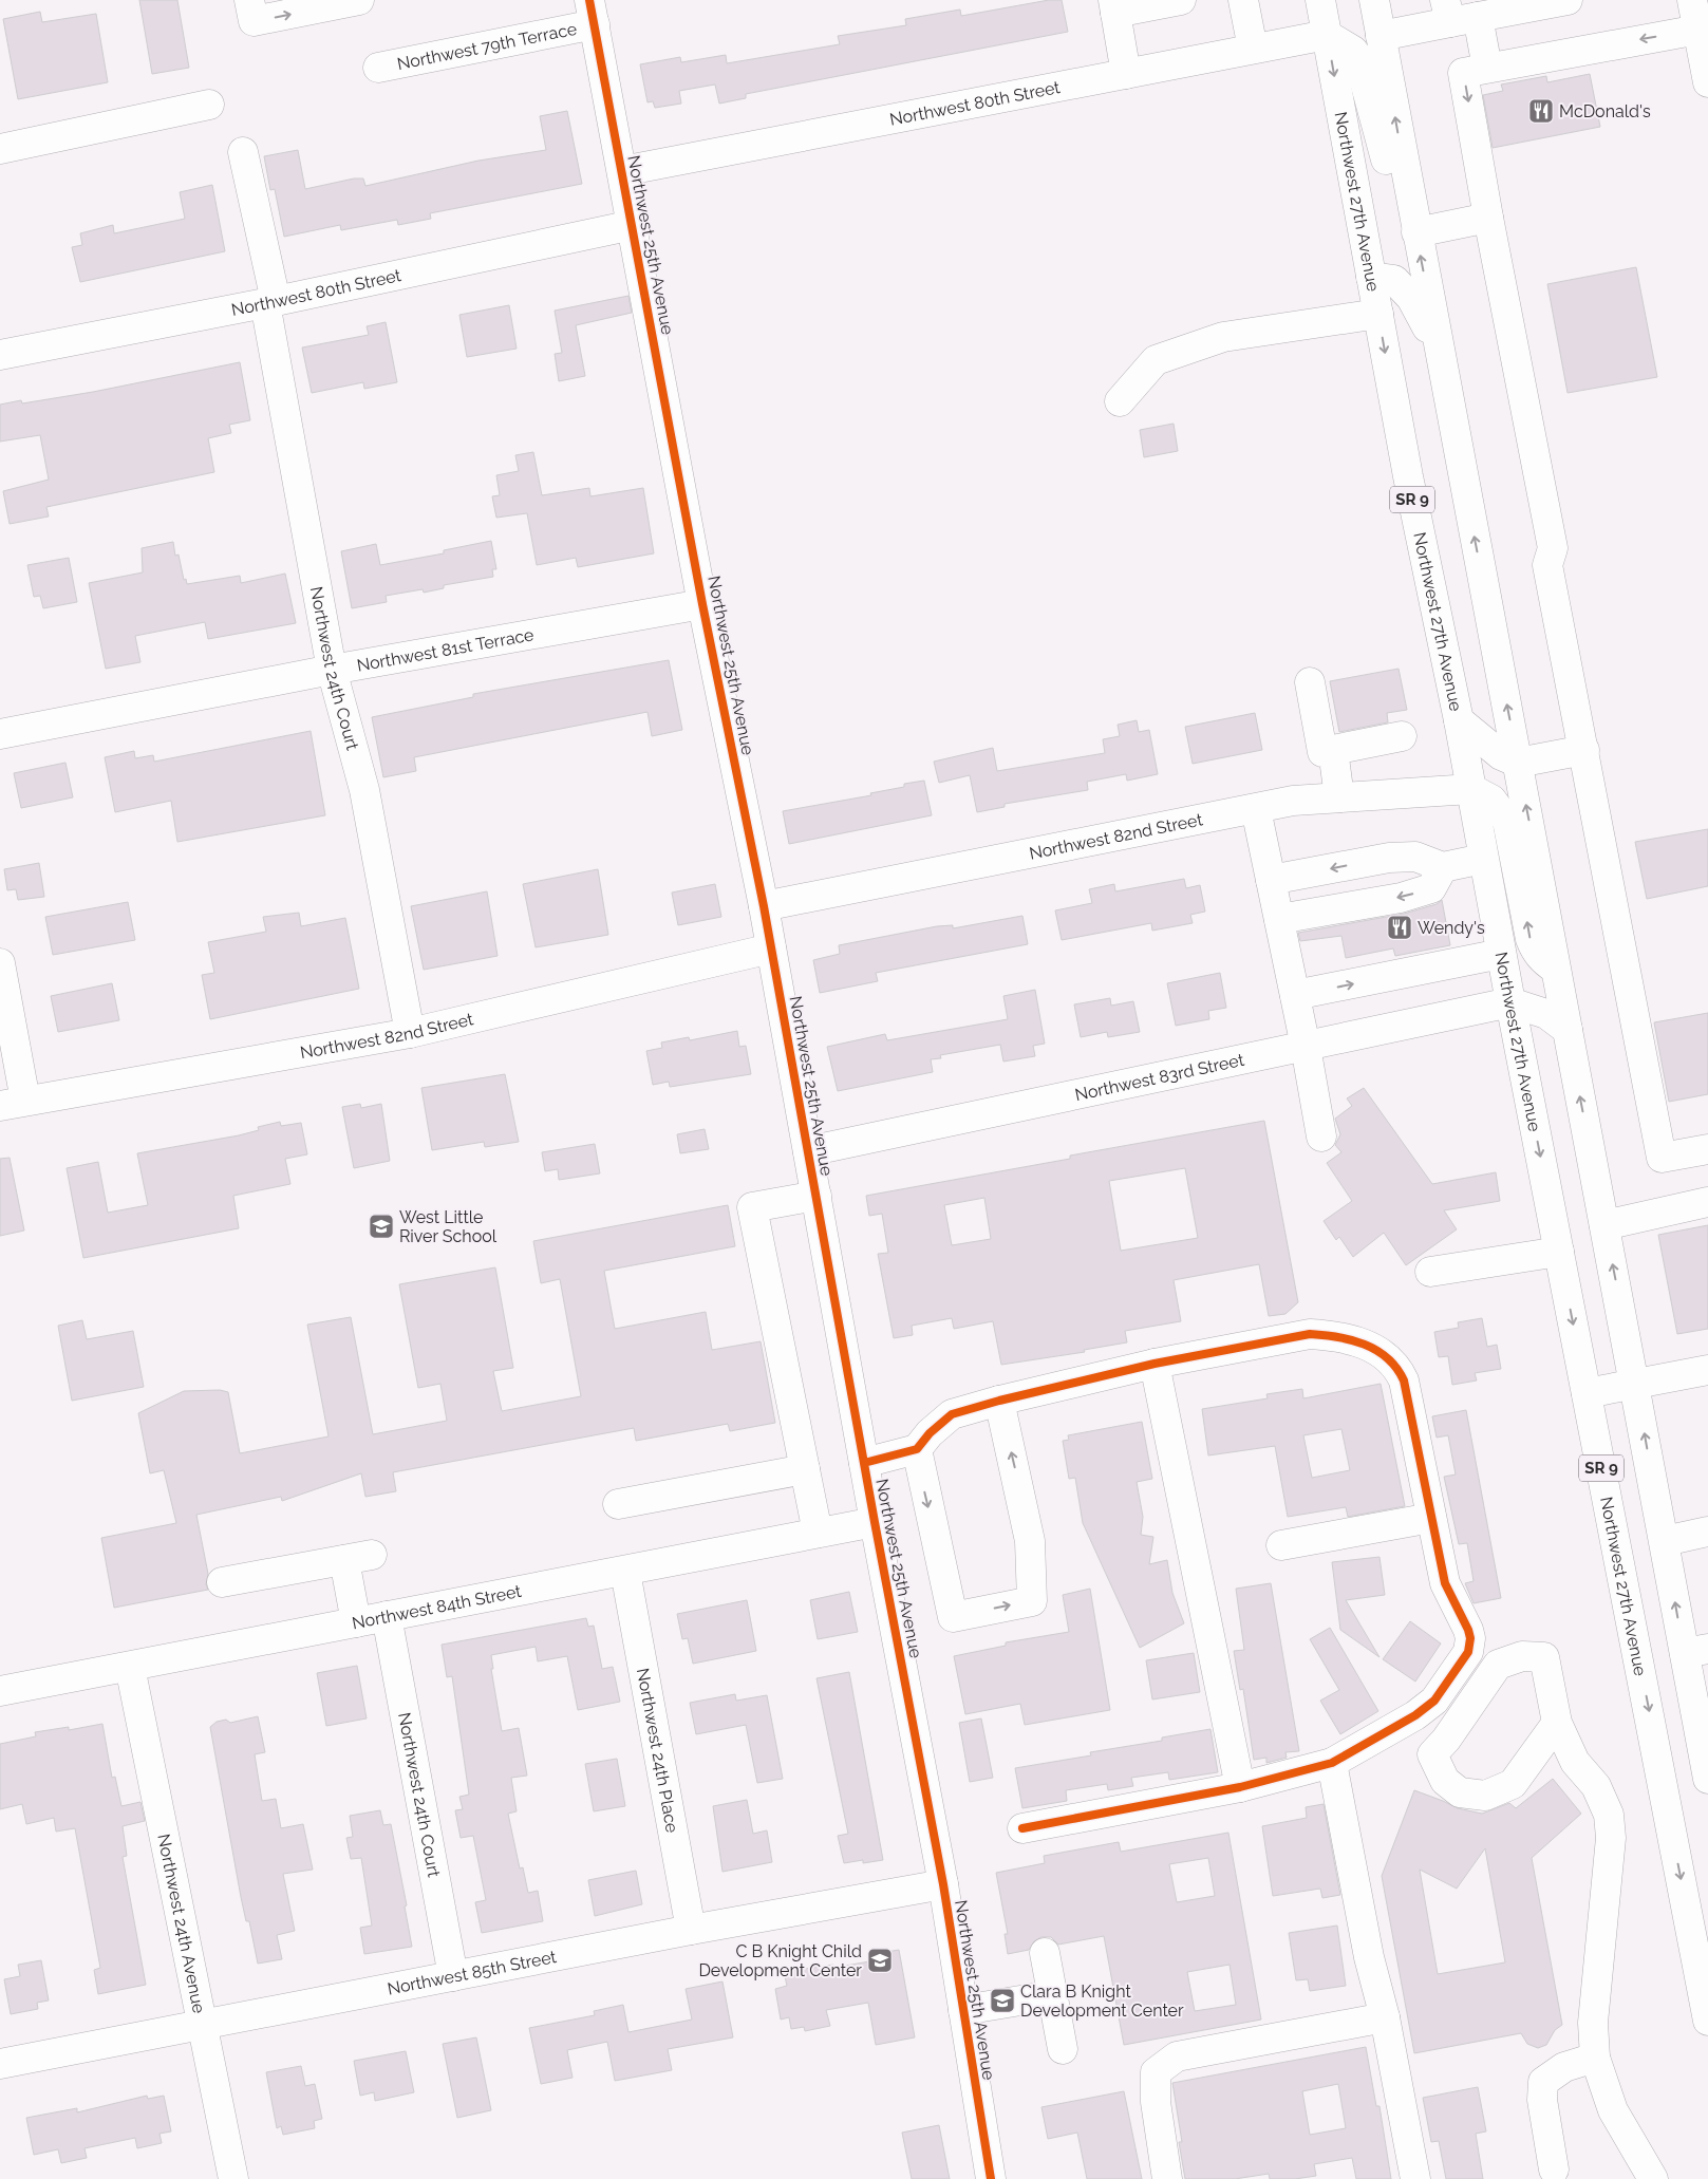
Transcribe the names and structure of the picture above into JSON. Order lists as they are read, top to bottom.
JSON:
{
  "streets": {
    "street": [
      "Northwest 79th Terrace",
      "Northwest 80th Street",
      "Northwest 27th Avenue",
      "Northwest 25th Avenue",
      "SR 9",
      "Northwest 81st Terrace",
      "Northwest 24th Court",
      "Northwest 82nd Street",
      "Northwest 83rd Street",
      "Northwest 84th Street",
      "Northwest 24th Place",
      "Northwest 24th Avenue",
      "Northwest 85th Street"
    ]
  },
  "crossings": [
    ["Northwest 79th Terrace", "Northwest 25th Avenue"],
    ["Northwest 80th Street", "Northwest 27th Avenue"],
    ["Northwest 80th Street", "Northwest 25th Avenue"],
    ["Northwest 80th Street", "Northwest 24th Court"],
    ["Northwest 27th Avenue", "Northwest 82nd Street"],
    ["Northwest 27th Avenue", "Northwest 83rd Street"],
    ["Northwest 25th Avenue", "Northwest 81st Terrace"],
    ["Northwest 25th Avenue", "Northwest 82nd Street"],
    ["Northwest 25th Avenue", "Northwest 83rd Street"],
    ["Northwest 25th Avenue", "Northwest 84th Street"],
    ["Northwest 25th Avenue", "Northwest 85th Street"],
    ["Northwest 81st Terrace", "Northwest 24th Court"],
    ["Northwest 24th Court", "Northwest 82nd Street"],
    ["Northwest 24th Court", "Northwest 84th Street"],
    ["Northwest 24th Court", "Northwest 85th Street"],
    ["Northwest 84th Street", "Northwest 24th Place"],
    ["Northwest 84th Street", "Northwest 24th Avenue"],
    ["Northwest 24th Place", "Northwest 85th Street"],
    ["Northwest 24th Avenue", "Northwest 85th Street"]
  ],
  "places": {
    "restaurant": ["McDonald's", "Wendy's"],
    "school or university": ["West Little River School", "C B Knight Child Development Center", "Clara B Knight Development Center"]
  }
}
